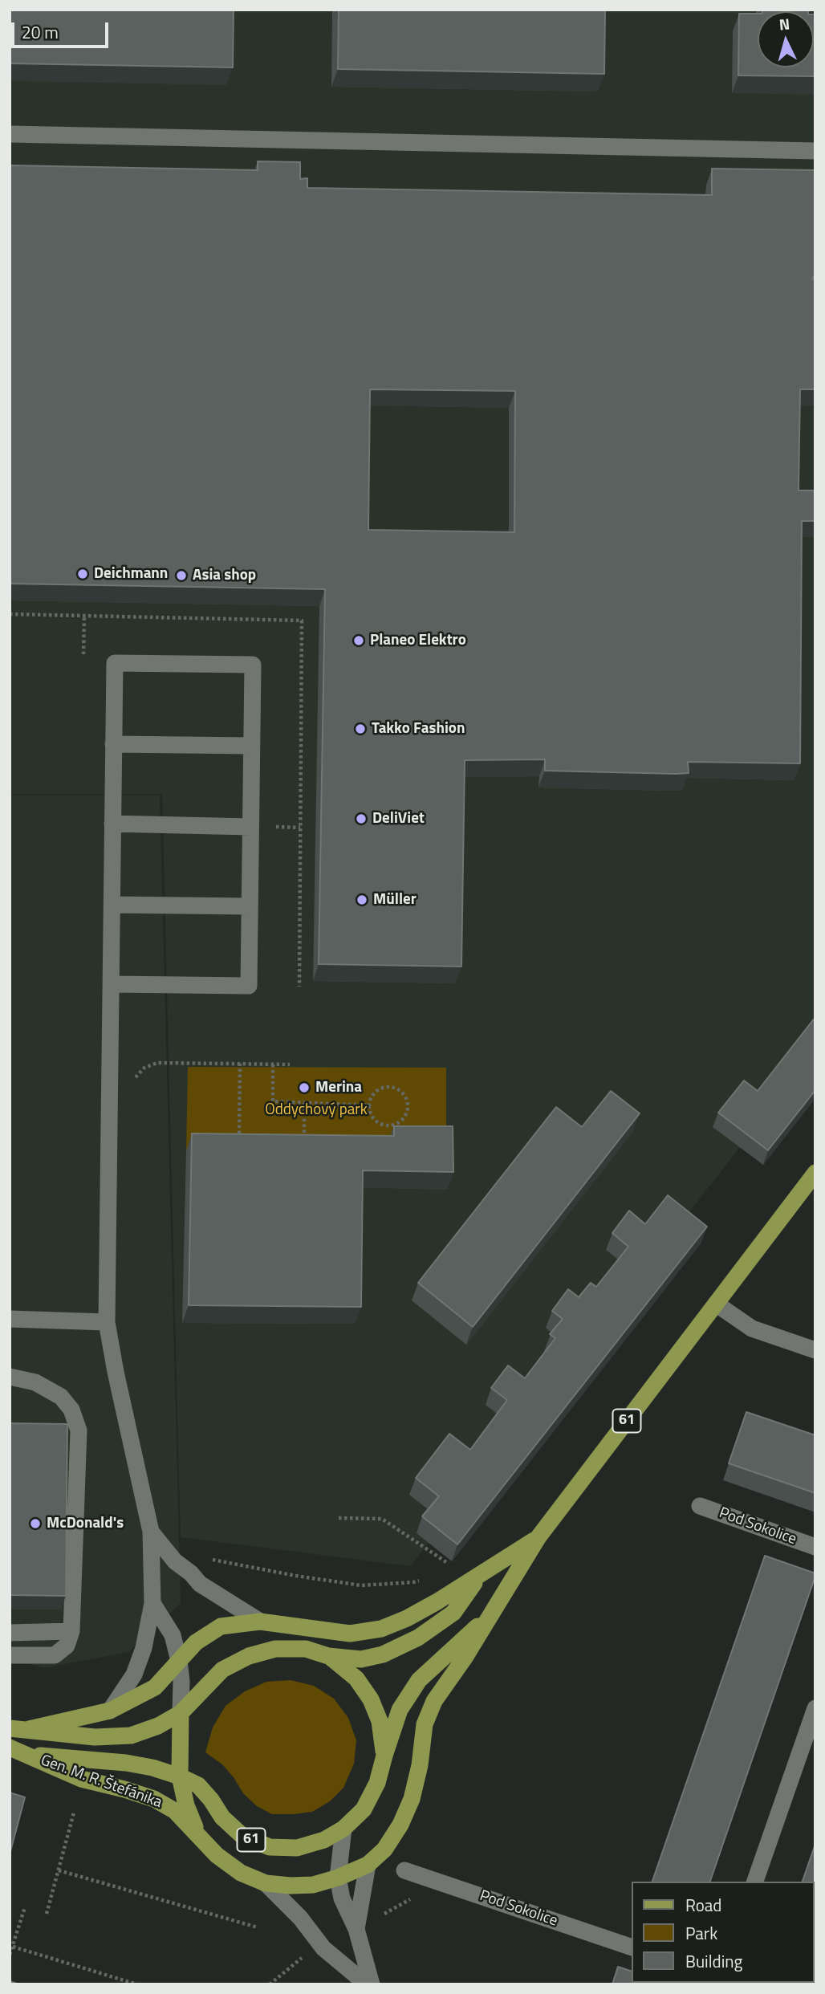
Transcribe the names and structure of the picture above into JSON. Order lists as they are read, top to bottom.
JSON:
{
  "streets": {
    "main road": ["61", "Gen. M. R. Štefánika"],
    "street": ["Pod Sokolice"]
  },
  "crossings": [
    ["61", "Gen. M. R. Štefánika"]
  ],
  "parks": ["Oddychový park"],
  "places": [
    "Deichmann",
    "Asia shop",
    "Planeo Elektro",
    "Takko Fashion",
    "DeliViet",
    "Müller",
    "Merina",
    "McDonald's"
  ],
  "legend": ["Road", "Park", "Building"],
  "scale_bar": "20 m",
  "north": "top"
}
